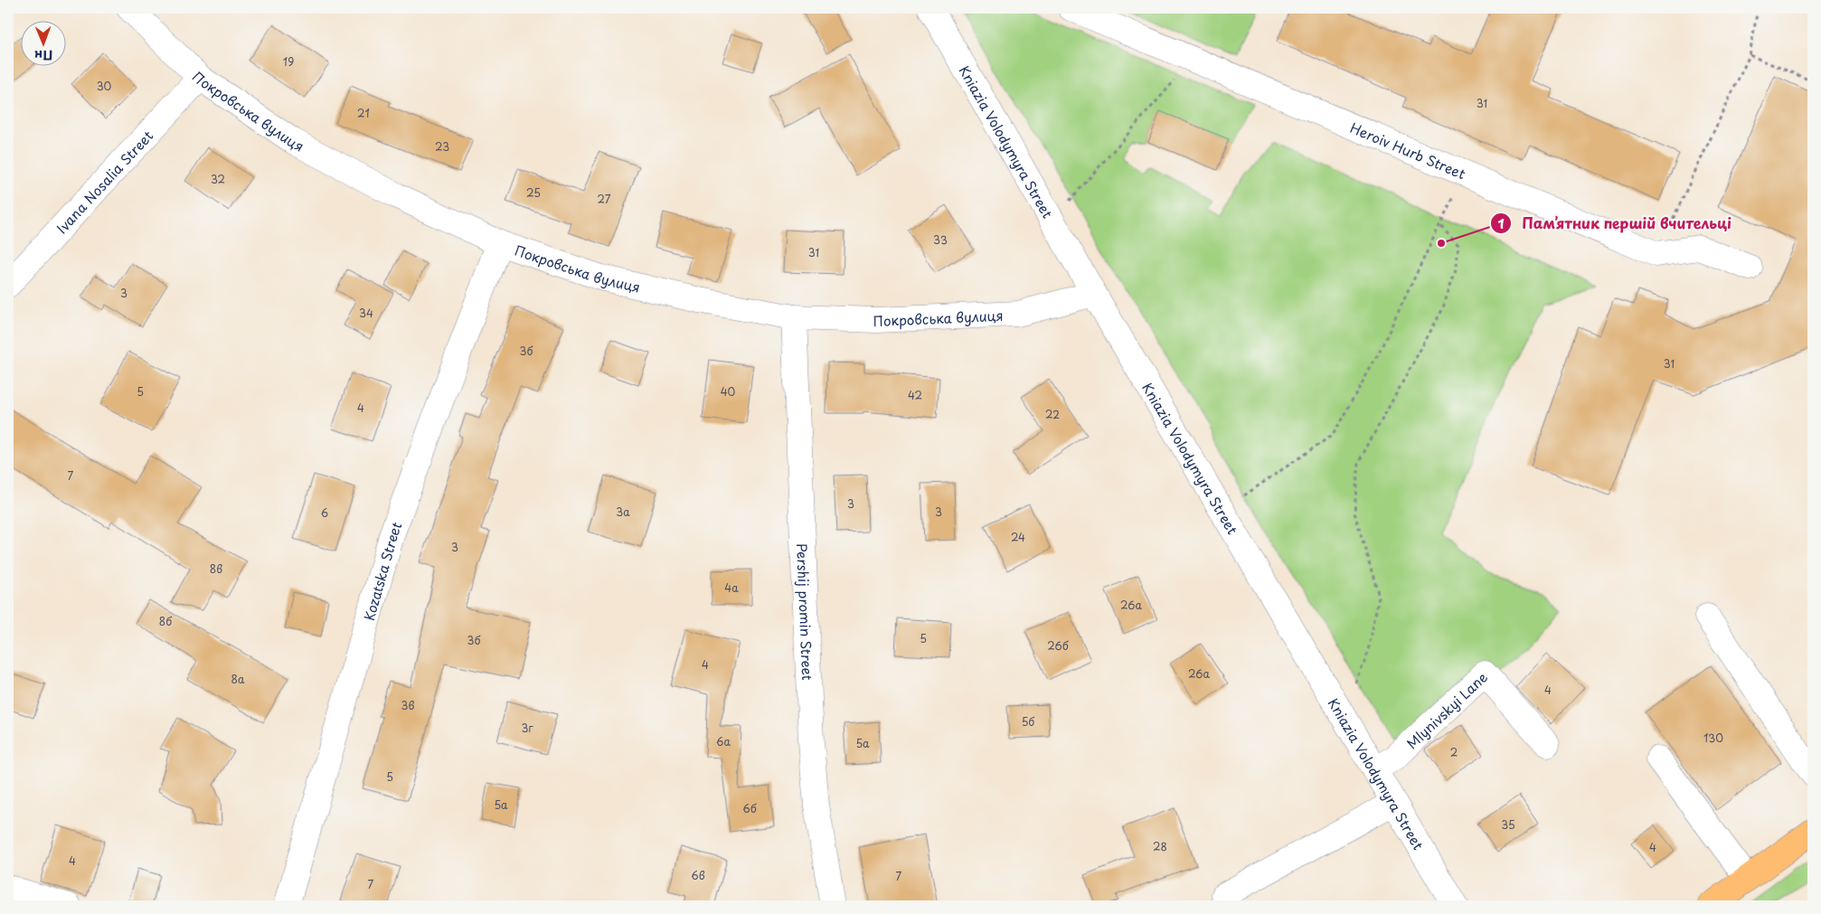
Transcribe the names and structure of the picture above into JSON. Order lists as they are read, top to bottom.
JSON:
{
  "streets": {
    "street": [
      "Покровська вулиця",
      "Kniazia Volodymyra Street",
      "Heroiv Hurb Street",
      "Ivana Nosalia Street",
      "Kozatska Street",
      "Pershij promin Street",
      "Mlynivskyi Lane"
    ]
  },
  "crossings": [
    ["Покровська вулиця", "Kniazia Volodymyra Street"],
    ["Покровська вулиця", "Ivana Nosalia Street"],
    ["Покровська вулиця", "Kozatska Street"],
    ["Покровська вулиця", "Pershij promin Street"],
    ["Kniazia Volodymyra Street", "Mlynivskyi Lane"]
  ],
  "places": ["Пам’ятник першій вчительці"],
  "house_numbers": [
    "19",
    "30",
    "31",
    "21",
    "23",
    "32",
    "25",
    "27",
    "33",
    "31",
    "3",
    "34",
    "3б",
    "31",
    "5",
    "40",
    "42",
    "4",
    "22",
    "7",
    "3",
    "3а",
    "3",
    "6",
    "24",
    "3",
    "8в",
    "4а",
    "26а",
    "8б",
    "5",
    "3б",
    "26б",
    "4",
    "26а",
    "8а",
    "4",
    "3в",
    "5б",
    "3г",
    "130",
    "6а",
    "5а",
    "2",
    "5",
    "5а",
    "6б",
    "35",
    "28",
    "4",
    "4",
    "6в",
    "7",
    "7"
  ],
  "north": "bottom"
}
